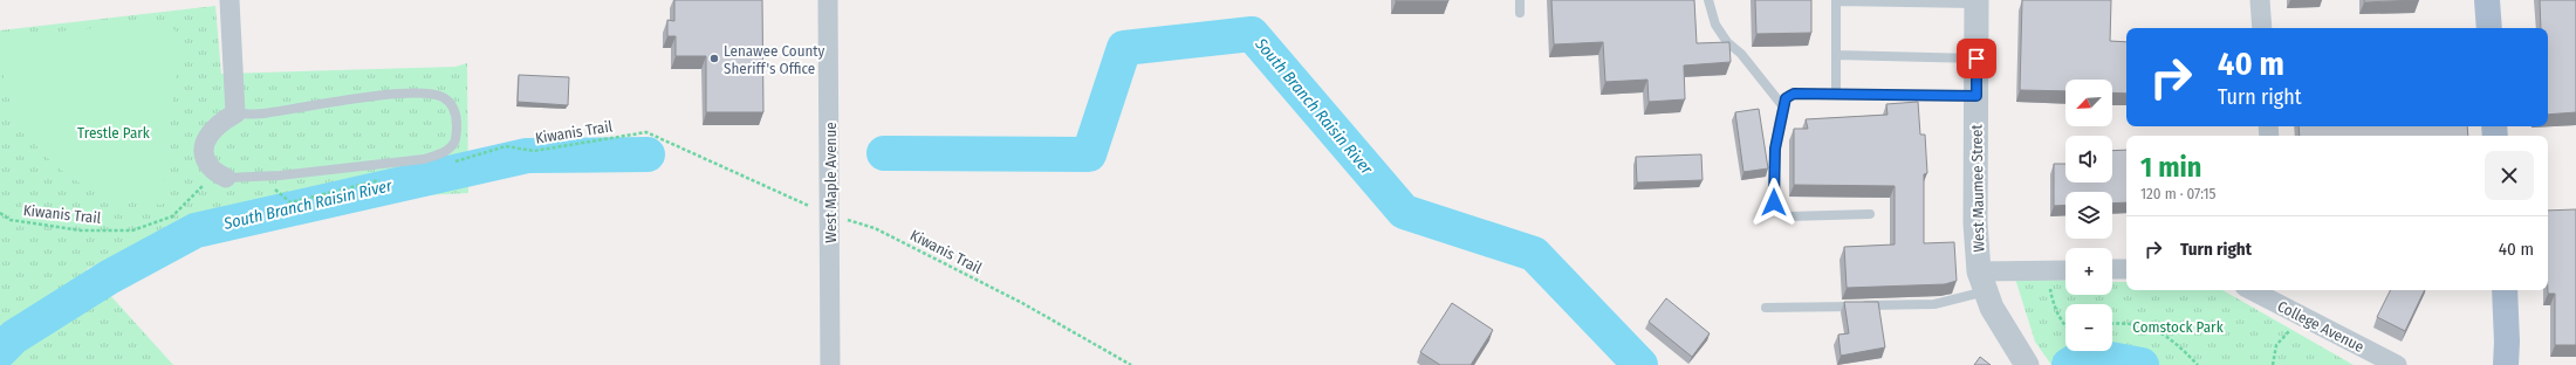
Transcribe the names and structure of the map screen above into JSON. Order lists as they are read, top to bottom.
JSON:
{
  "streets": {
    "street": ["West Maple Avenue", "West Maumee Street", "College Avenue"],
    "path": ["Kiwanis Trail"]
  },
  "crossings": [
    ["Kiwanis Trail", "West Maple Avenue"]
  ],
  "water": ["South Branch Raisin River"],
  "parks": ["Trestle Park", "Comstock Park"],
  "places": ["Lenawee County Sheriff's Office"],
  "north": "bottom left",
  "page": {
    "turn": ["40 m", "Turn right"],
    "map_buttons": ["+", "−"],
    "heading": ["1 min", "120 m · 07:15"],
    "list": [
      {
        "name": "Turn right",
        "value": "40 m"
      }
    ]
  }
}
